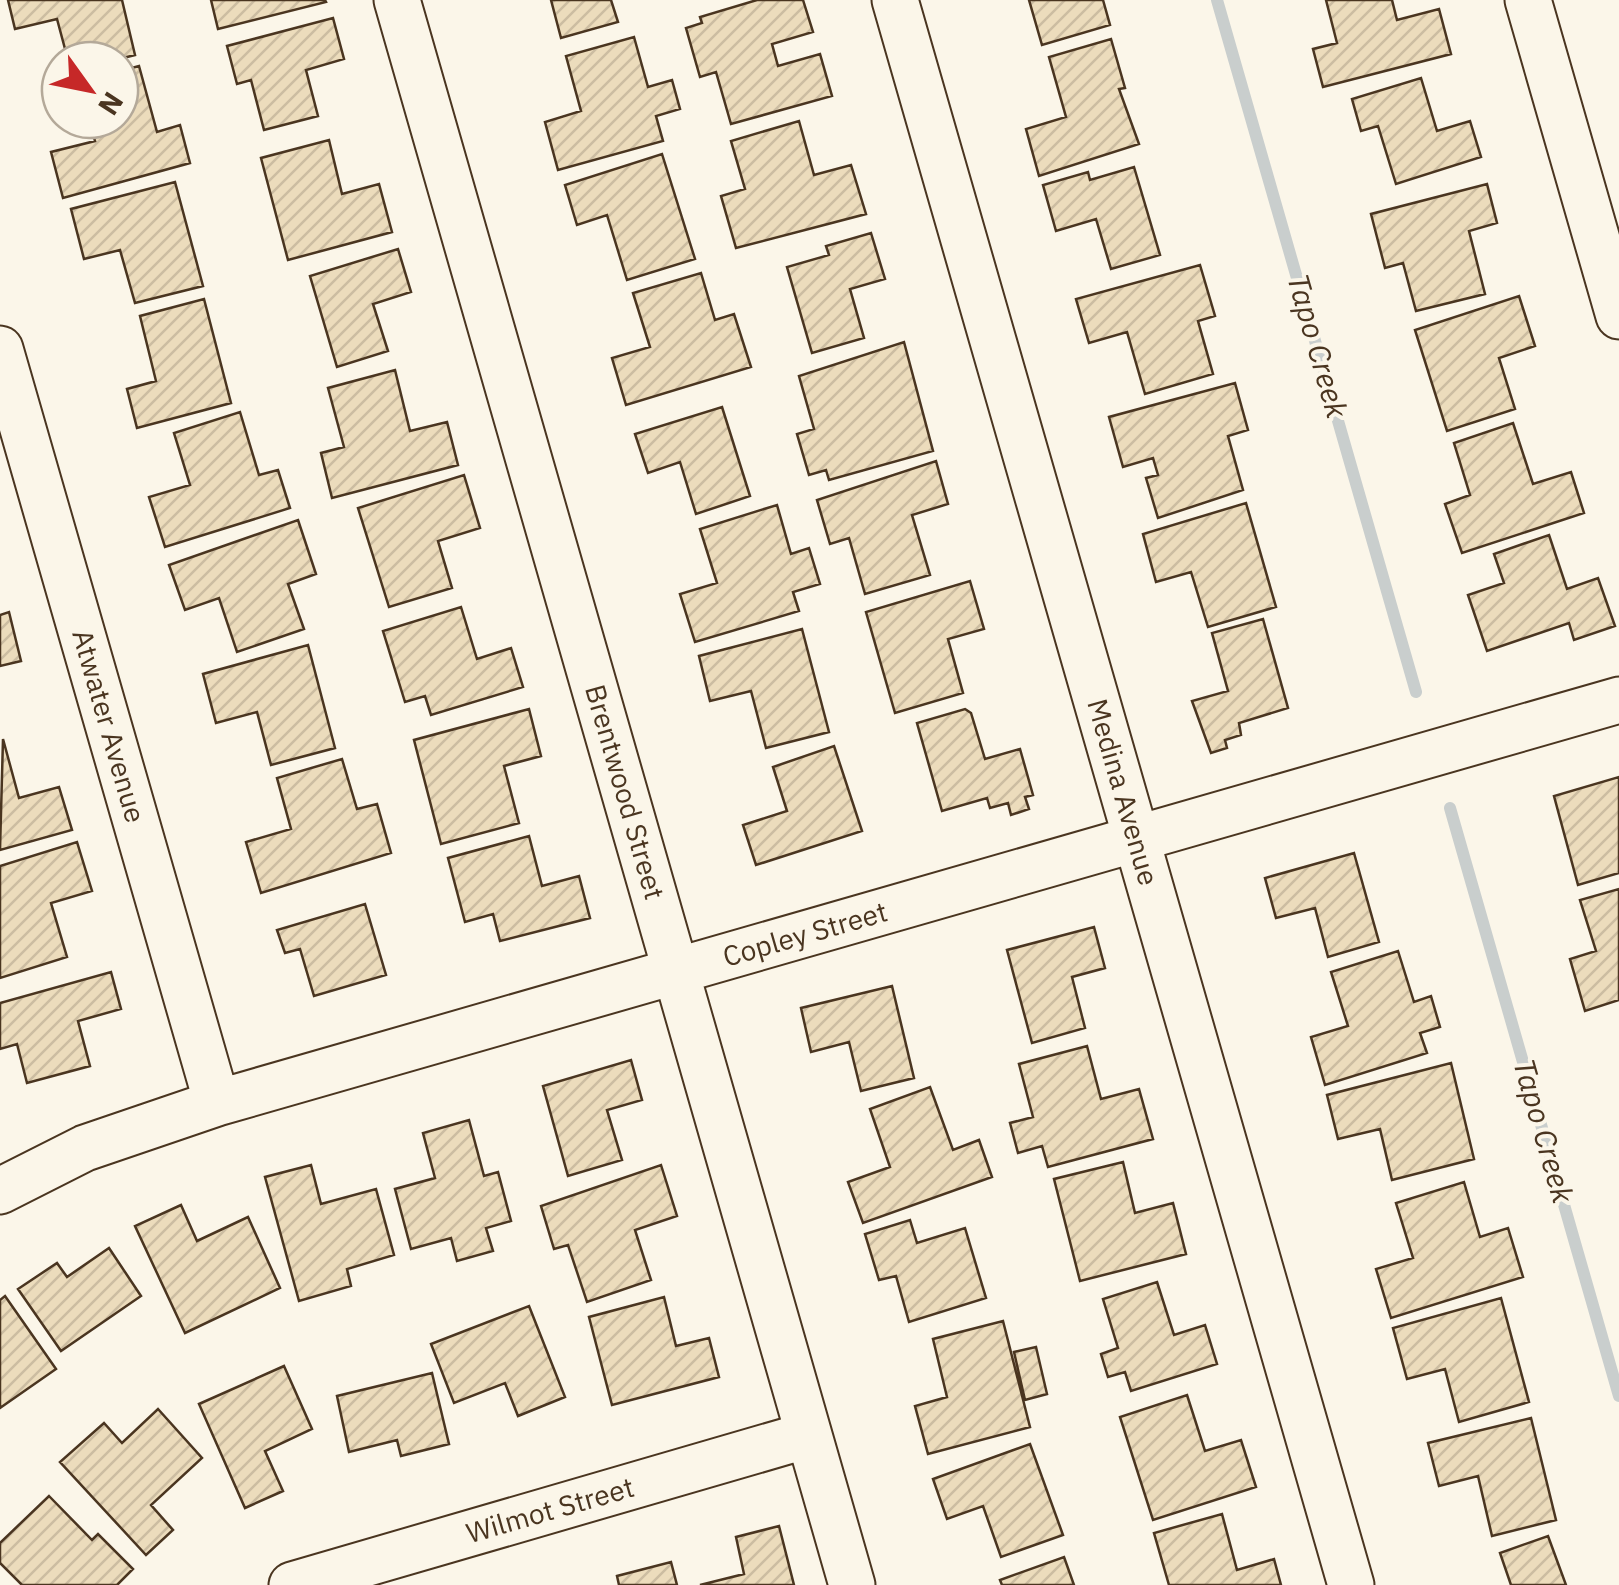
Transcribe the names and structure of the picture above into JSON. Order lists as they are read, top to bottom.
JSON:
{
  "streets": {
    "street": [
      "Atwater Avenue",
      "Brentwood Street",
      "Medina Avenue",
      "Copley Street",
      "Wilmot Street"
    ]
  },
  "crossings": [
    ["Atwater Avenue", "Copley Street"],
    ["Brentwood Street", "Copley Street"],
    ["Brentwood Street", "Wilmot Street"],
    ["Medina Avenue", "Copley Street"]
  ],
  "water": ["Tapo Creek"],
  "north": "bottom right"
}
